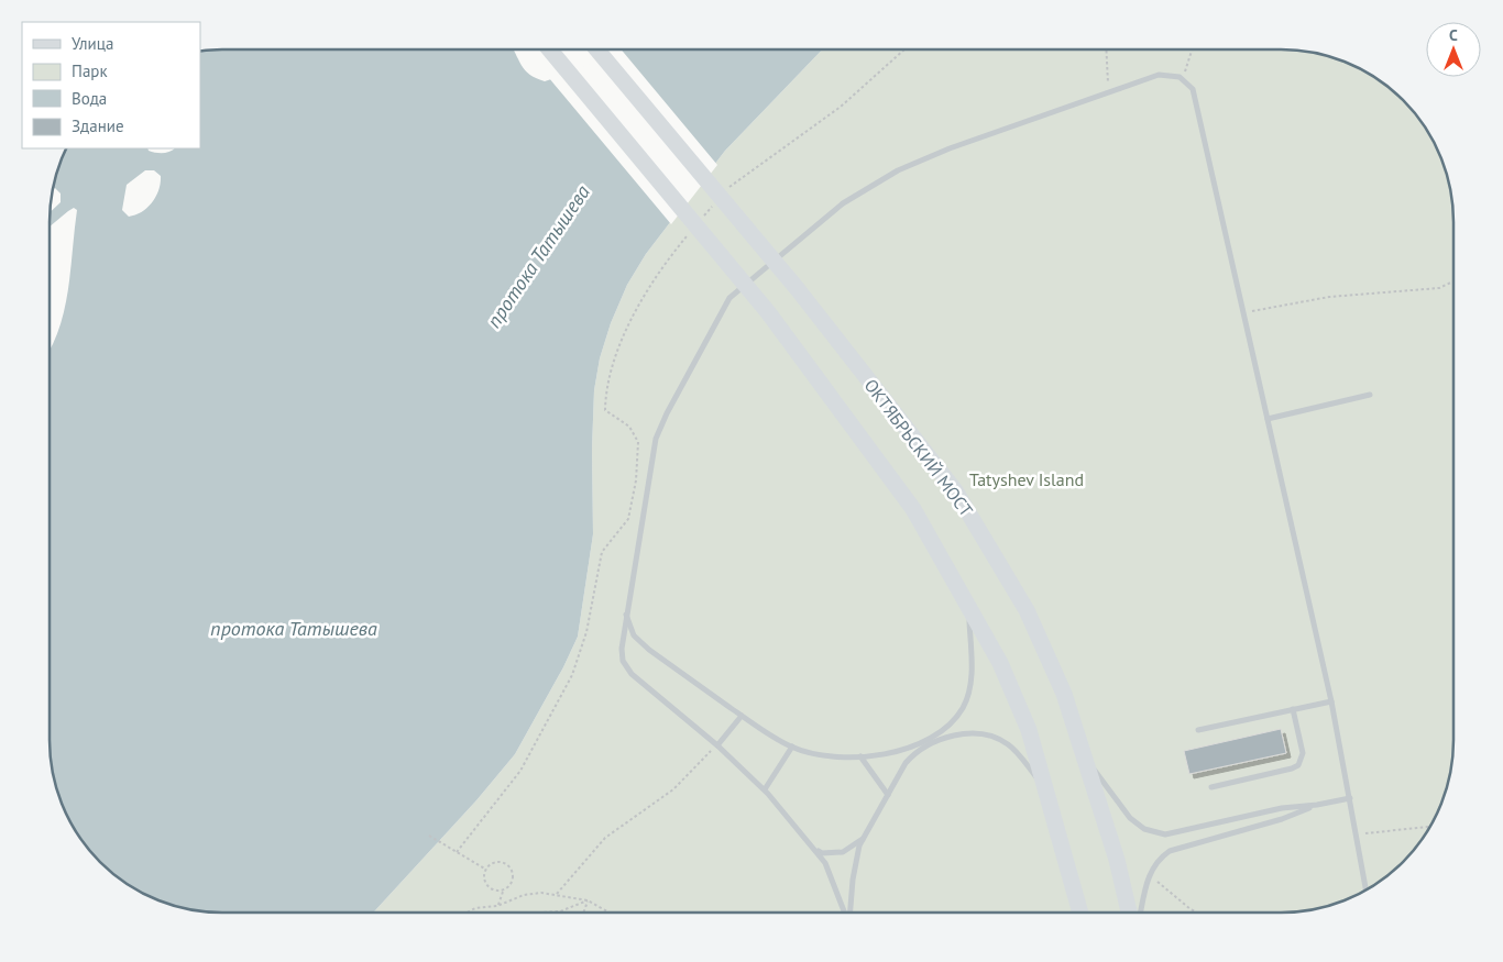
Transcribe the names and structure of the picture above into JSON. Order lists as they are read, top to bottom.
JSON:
{
  "streets": {
    "main road": ["ОКТЯБРЬСКИЙ МОСТ"]
  },
  "water": ["протока Татышева"],
  "parks": ["Tatyshev Island"],
  "legend": [
    "Улица",
    "Парк",
    "Вода",
    "Здание"
  ],
  "north": "top"
}
